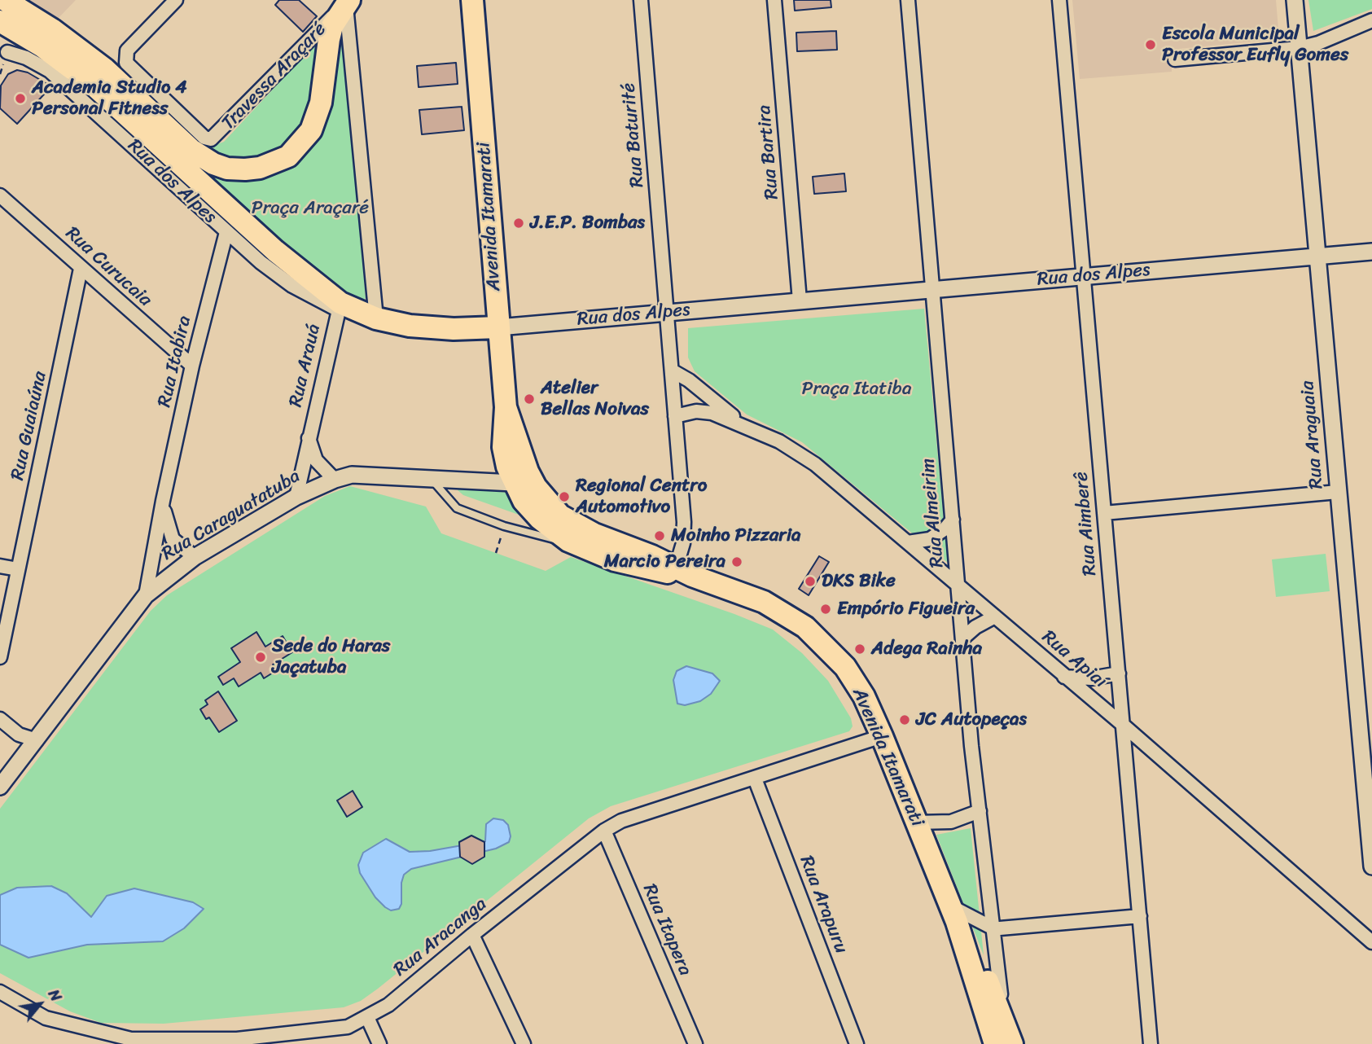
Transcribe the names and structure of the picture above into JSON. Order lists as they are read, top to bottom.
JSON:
{
  "streets": {
    "main road": ["Rua dos Alpes", "Avenida Itamarati"],
    "street": [
      "Travessa Araçaré",
      "Rua Baturité",
      "Rua Bartira",
      "Rua Curucaia",
      "Rua Itabira",
      "Rua Arauá",
      "Rua Guaiaúna",
      "Rua Araguaia",
      "Rua Almeirim",
      "Rua Caraguatatuba",
      "Rua Aimberê",
      "Rua Apiaí",
      "Rua Arapuru",
      "Rua Itapera",
      "Rua Aracanga"
    ]
  },
  "crossings": [
    ["Rua Baturité", "Rua dos Alpes"],
    ["Rua Baturité", "Avenida Itamarati"],
    ["Rua Baturité", "Rua Apiaí"],
    ["Rua Bartira", "Rua dos Alpes"],
    ["Rua dos Alpes", "Avenida Itamarati"],
    ["Rua dos Alpes", "Rua Itabira"],
    ["Rua dos Alpes", "Rua Arauá"],
    ["Rua dos Alpes", "Rua Araguaia"],
    ["Rua dos Alpes", "Rua Almeirim"],
    ["Rua dos Alpes", "Rua Aimberê"],
    ["Avenida Itamarati", "Rua Almeirim"],
    ["Avenida Itamarati", "Rua Caraguatatuba"],
    ["Avenida Itamarati", "Rua Aracanga"],
    ["Rua Curucaia", "Rua Itabira"],
    ["Rua Curucaia", "Rua Guaiaúna"],
    ["Rua Itabira", "Rua Caraguatatuba"],
    ["Rua Arauá", "Rua Caraguatatuba"],
    ["Rua Almeirim", "Rua Apiaí"],
    ["Rua Aimberê", "Rua Apiaí"],
    ["Rua Arapuru", "Rua Aracanga"],
    ["Rua Itapera", "Rua Aracanga"]
  ],
  "parks": ["Praça Araçaré", "Praça Itatiba"],
  "places": [
    "Escola Municipal Professor Eufly Gomes",
    "Academia Studio 4 Personal Fitness",
    "J.E.P. Bombas",
    "Atelier Bellas Noivas",
    "Regional Centro Automotivo",
    "Moinho Pizzaria",
    "Marcio Pereira",
    "DKS Bike",
    "Empório Figueira",
    "Adega Rainha",
    "Sede do Haras Jaçatuba",
    "JC Autopeças"
  ],
  "north": "top right"
}
